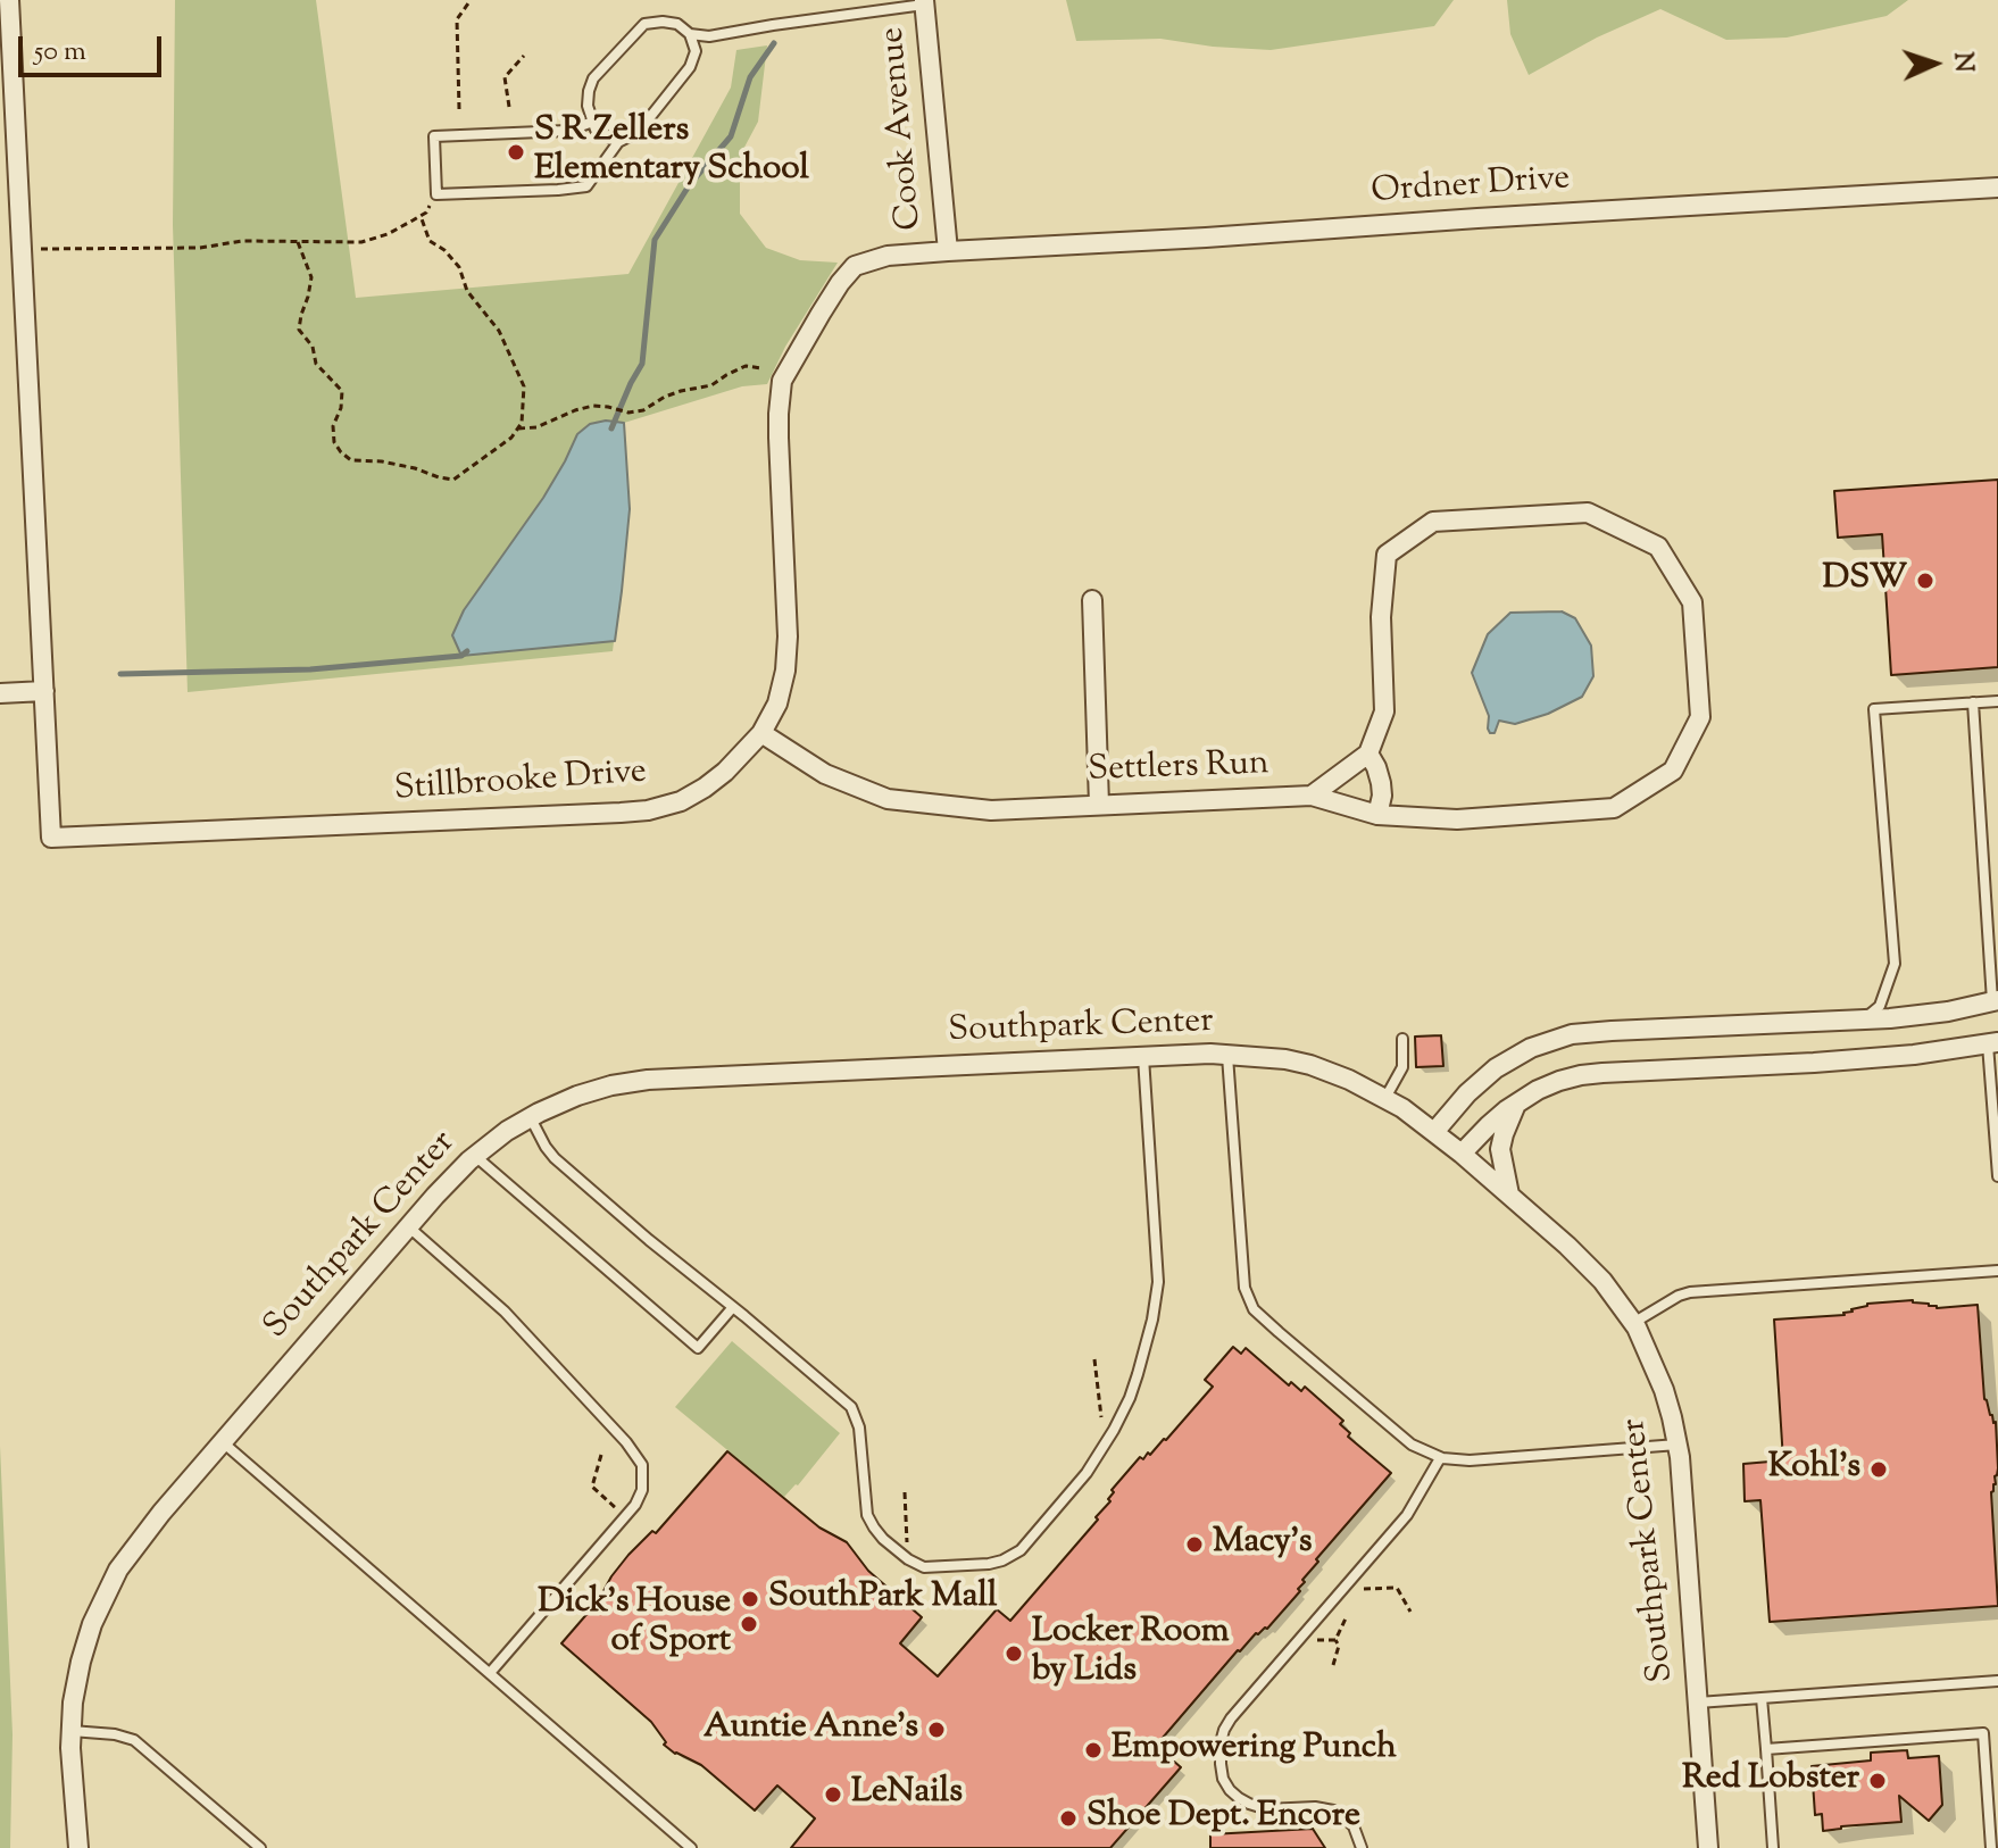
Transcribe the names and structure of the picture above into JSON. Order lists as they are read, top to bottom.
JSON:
{
  "streets": {
    "street": [
      "Cook Avenue",
      "Ordner Drive",
      "Settlers Run",
      "Stillbrooke Drive",
      "Southpark Center"
    ]
  },
  "crossings": [
    ["Cook Avenue", "Ordner Drive"],
    ["Cook Avenue", "Stillbrooke Drive"],
    ["Ordner Drive", "Stillbrooke Drive"],
    ["Settlers Run", "Stillbrooke Drive"]
  ],
  "places": [
    "S R Zellers Elementary School",
    "DSW",
    "Kohl's",
    "Macy's",
    "SouthPark Mall",
    "Dick's House of Sport",
    "Locker Room by Lids",
    "Auntie Anne's",
    "Empowering Punch",
    "Red Lobster",
    "LeNails",
    "Shoe Dept. Encore"
  ],
  "scale_bar": "50 m",
  "north": "right"
}
